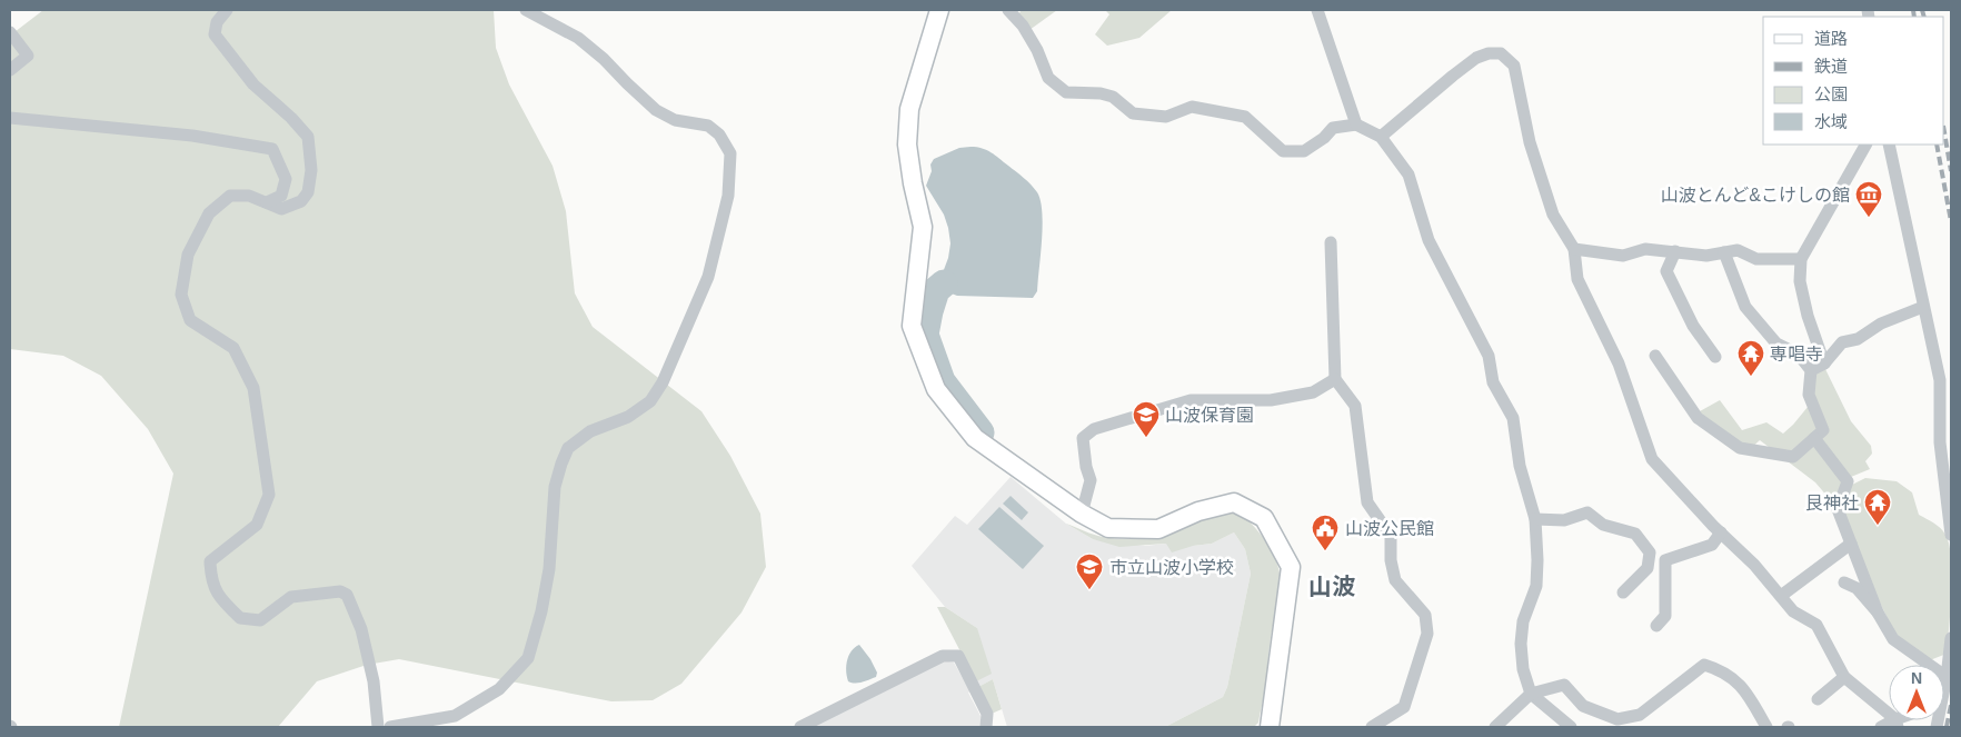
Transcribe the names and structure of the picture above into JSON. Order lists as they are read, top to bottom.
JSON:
{
  "districts": ["山波"],
  "places": {
    "museum": ["山波とんど&こけしの館"],
    "temple": ["専唱寺", "艮神社"],
    "school or university": ["山波保育園", "市立山波小学校"],
    "public building": ["山波公民館"]
  },
  "legend": [
    "道路",
    "鉄道",
    "公園",
    "水域"
  ],
  "north": "top"
}
